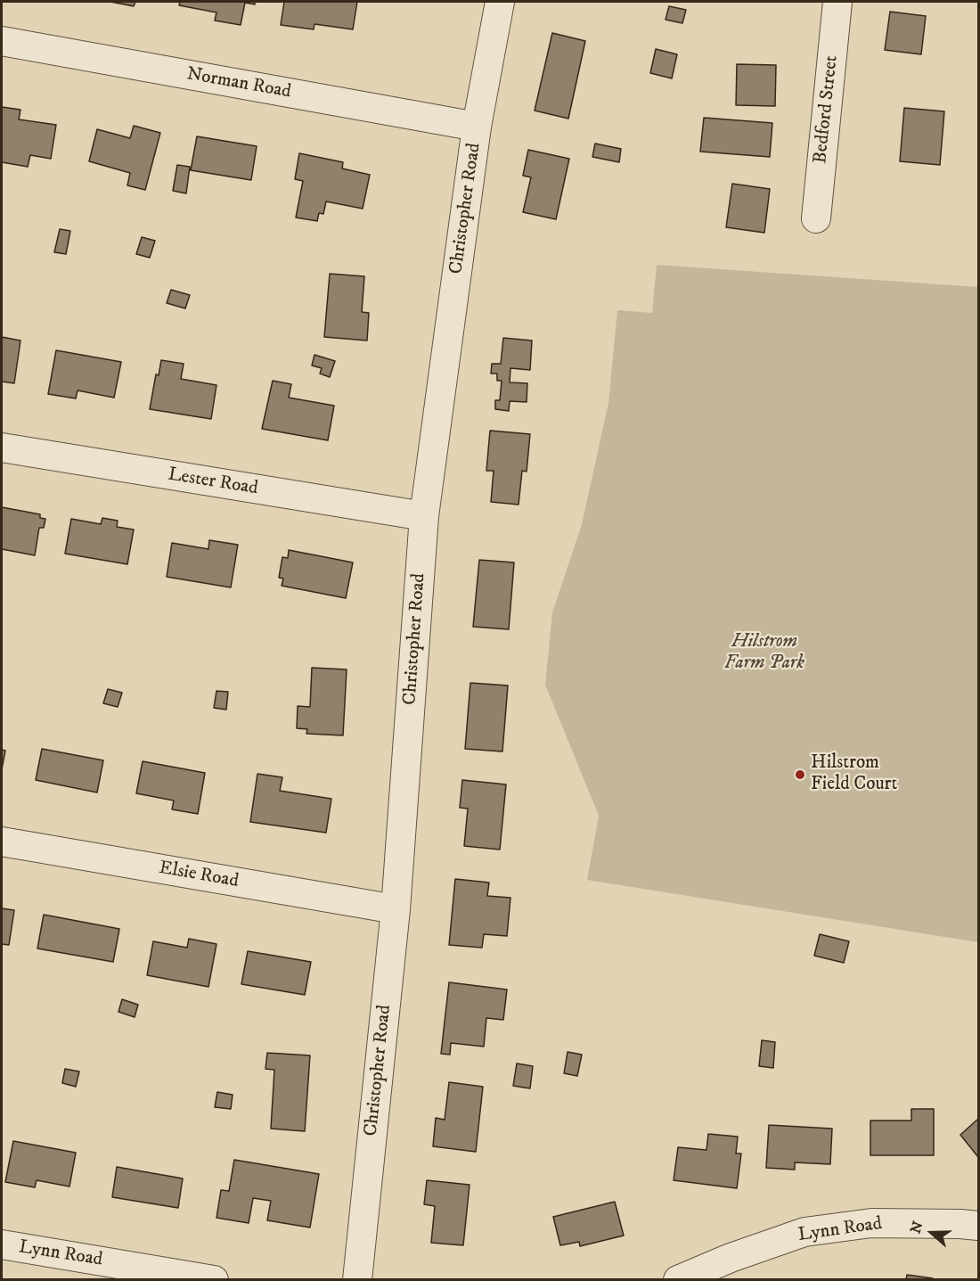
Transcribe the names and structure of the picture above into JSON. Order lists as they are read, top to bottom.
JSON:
{
  "streets": {
    "street": [
      "Norman Road",
      "Bedford Street",
      "Christopher Road",
      "Lester Road",
      "Elsie Road",
      "Lynn Road"
    ]
  },
  "crossings": [
    ["Norman Road", "Christopher Road"],
    ["Christopher Road", "Lester Road"],
    ["Christopher Road", "Elsie Road"]
  ],
  "parks": ["Hilstrom Farm Park"],
  "places": ["Hilstrom Field Court"],
  "north": "left"
}
